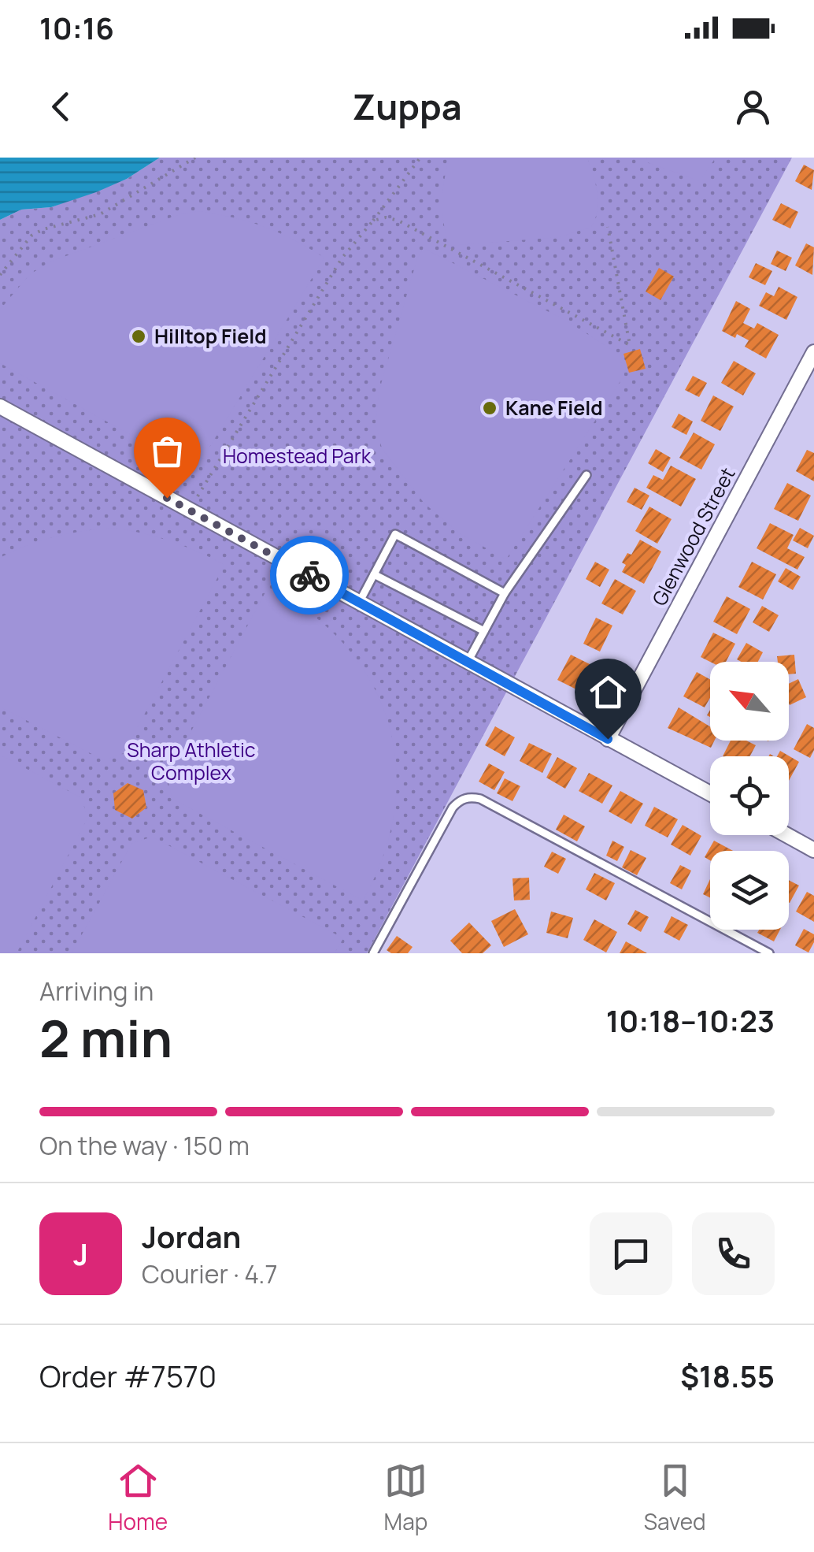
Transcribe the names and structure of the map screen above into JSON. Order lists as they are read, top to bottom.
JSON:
{
  "streets": {
    "street": ["Glenwood Street"]
  },
  "parks": ["Homestead Park", "Sharp Athletic Complex"],
  "places": ["Hilltop Field", "Kane Field"],
  "north": "top left",
  "page": {
    "status": "10:16",
    "header": "Zuppa",
    "heading": ["2 min", "Arriving in", "10:18–10:23"],
    "panel": [
      "Jordan",
      "Courier · 4.7",
      "Order #7570",
      "$18.55"
    ],
    "bar": "On the way · 150 m",
    "round": "J",
    "tabs": ["Home", "Map", "Saved"]
  }
}
